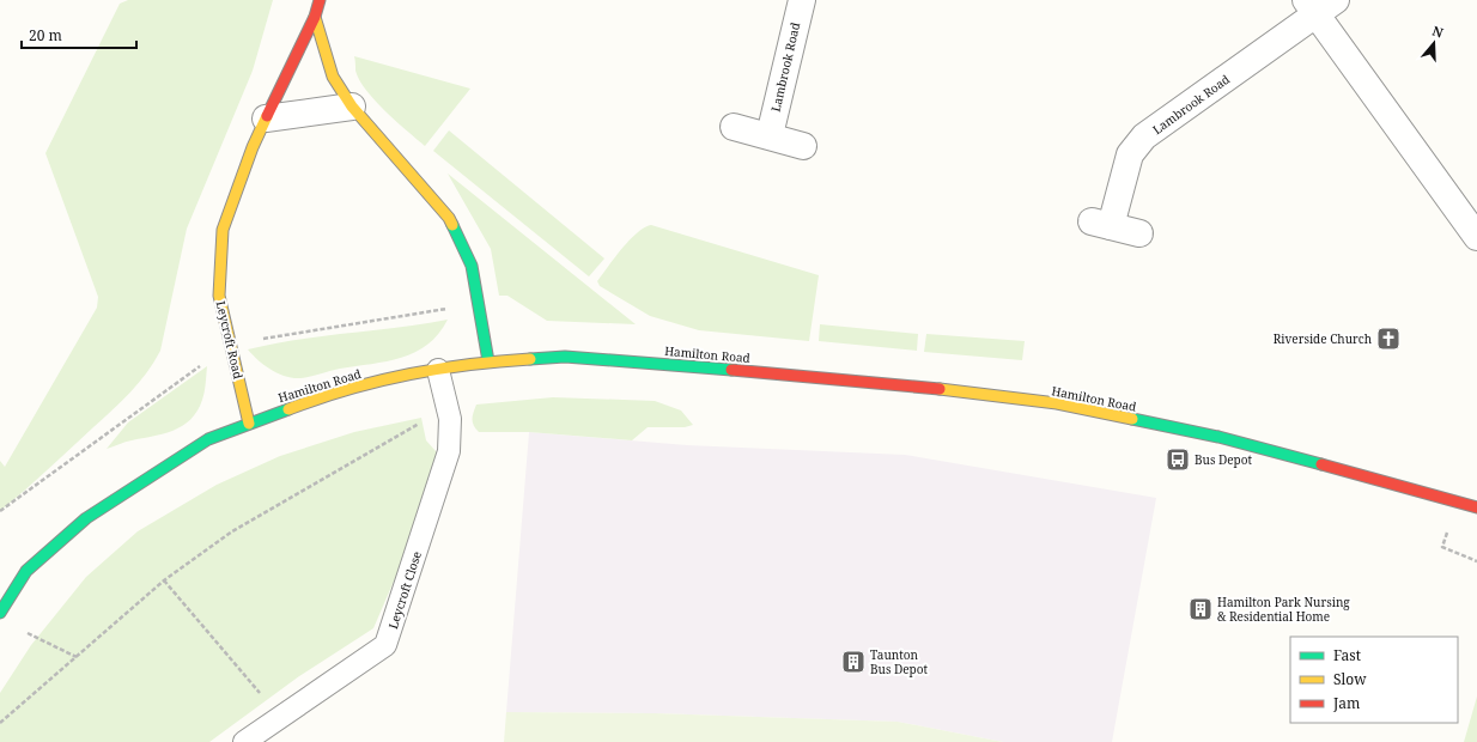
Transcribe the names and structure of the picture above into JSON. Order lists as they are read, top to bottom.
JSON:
{
  "streets": {
    "street": ["Lambrook Road", "Leycroft Road", "Hamilton Road"],
    "lane": ["Leycroft Close"]
  },
  "crossings": [
    ["Leycroft Road", "Hamilton Road"],
    ["Hamilton Road", "Leycroft Close"]
  ],
  "places": {
    "church": ["Riverside Church"],
    "bus stop": ["Bus Depot"],
    "building": ["Hamilton Park Nursing & Residential Home", "Taunton Bus Depot"]
  },
  "legend": ["Fast", "Slow", "Jam"],
  "scale_bar": "20 m",
  "north": "top"
}
